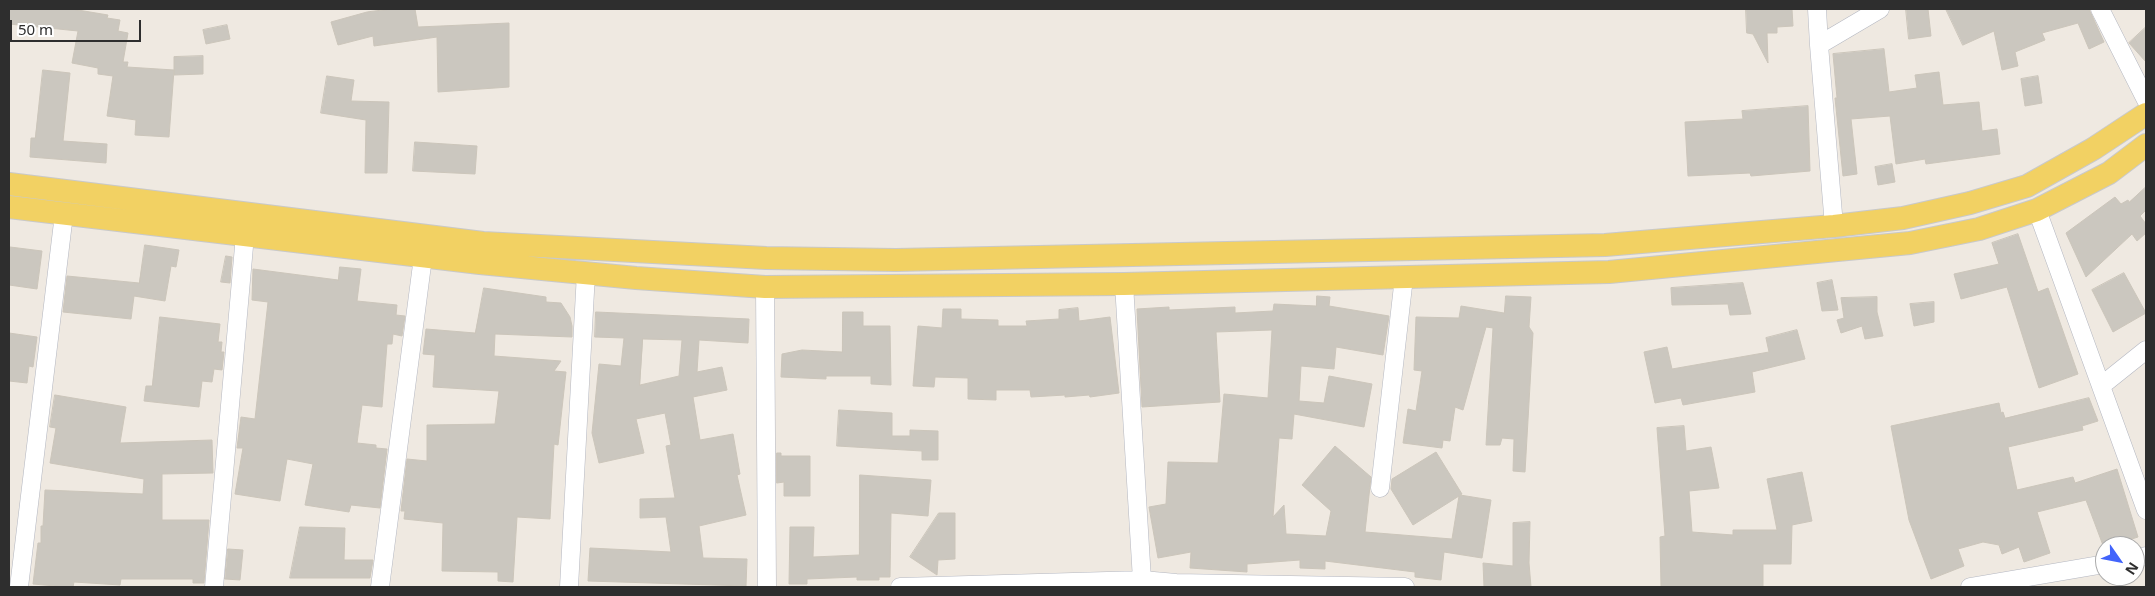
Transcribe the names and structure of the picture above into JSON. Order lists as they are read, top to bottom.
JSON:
{
  "scale_bar": "50 m",
  "north": "bottom right"
}
